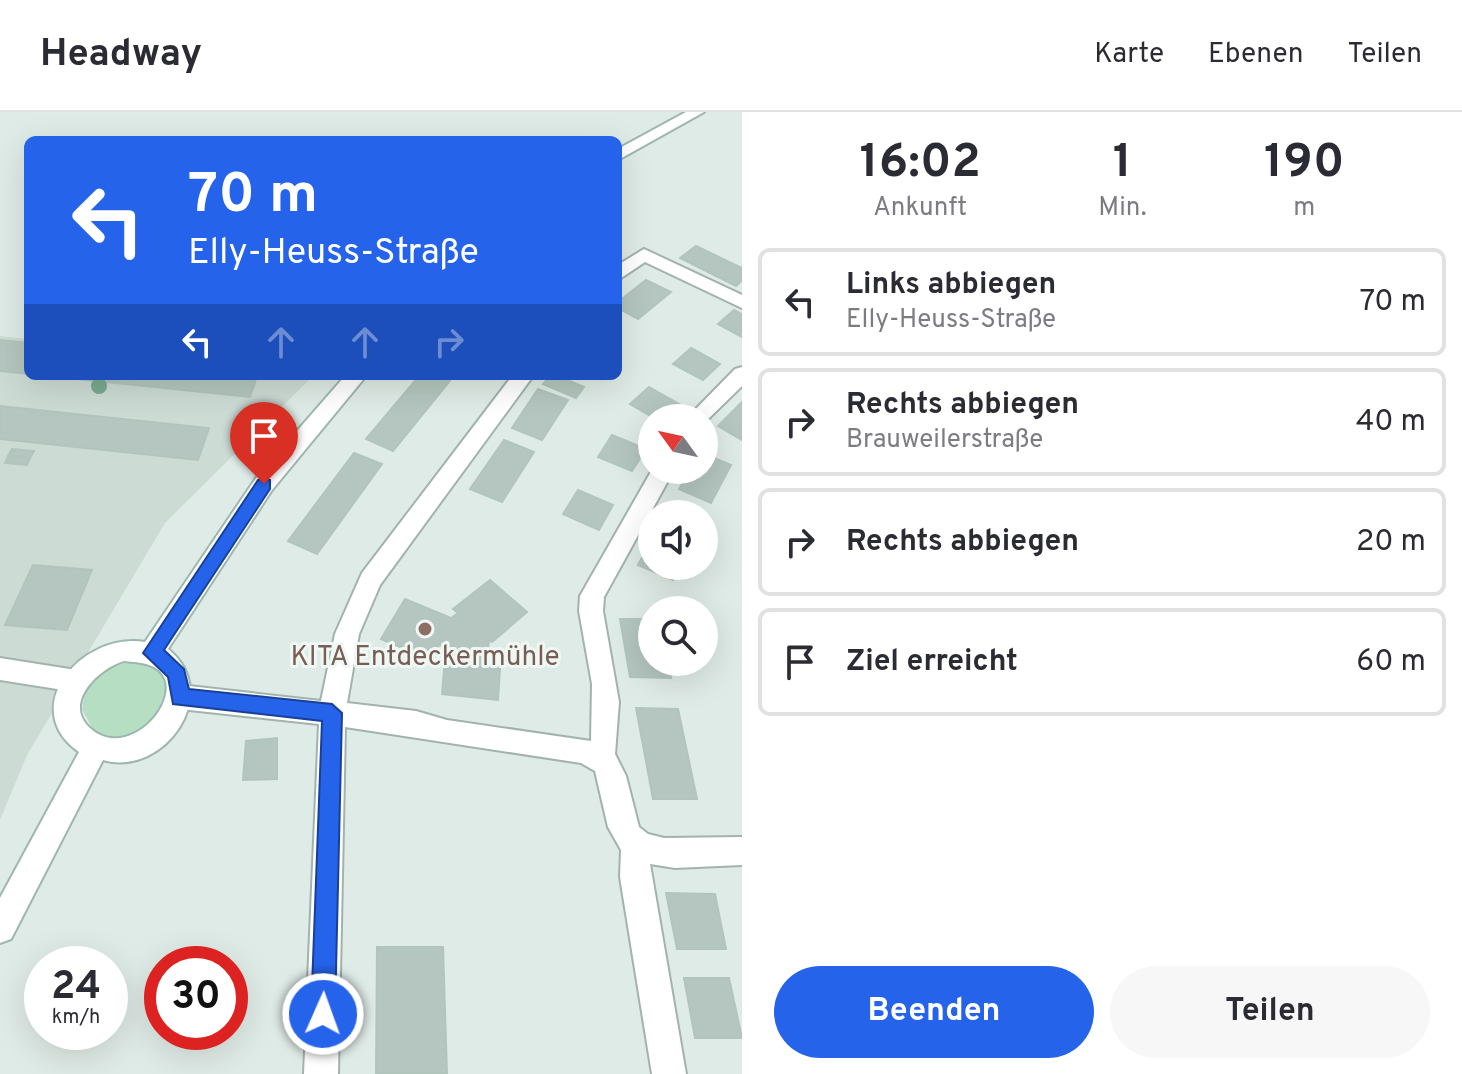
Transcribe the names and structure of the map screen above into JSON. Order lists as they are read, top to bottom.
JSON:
{
  "places": ["KITA Entdeckermühle"],
  "north": "top left",
  "page": {
    "header": "Headway",
    "nav": ["Karte", "Ebenen", "Teilen"],
    "eta": [
      "16:02",
      "Ankunft",
      "1",
      "Min.",
      "190",
      "m"
    ],
    "turn": ["70 m", "Elly-Heuss-Straße"],
    "list": [
      {
        "name": "Links abbiegen",
        "note": "Elly-Heuss-Straße",
        "value": "70 m"
      },
      {
        "name": "Rechts abbiegen",
        "note": "Brauweilerstraße",
        "value": "40 m"
      },
      {
        "name": "Rechts abbiegen",
        "value": "20 m"
      },
      {
        "name": "Ziel erreicht",
        "value": "60 m"
      }
    ],
    "speed": "24 km/h",
    "limit": "30",
    "buttons": ["Beenden", "Teilen"]
  }
}
